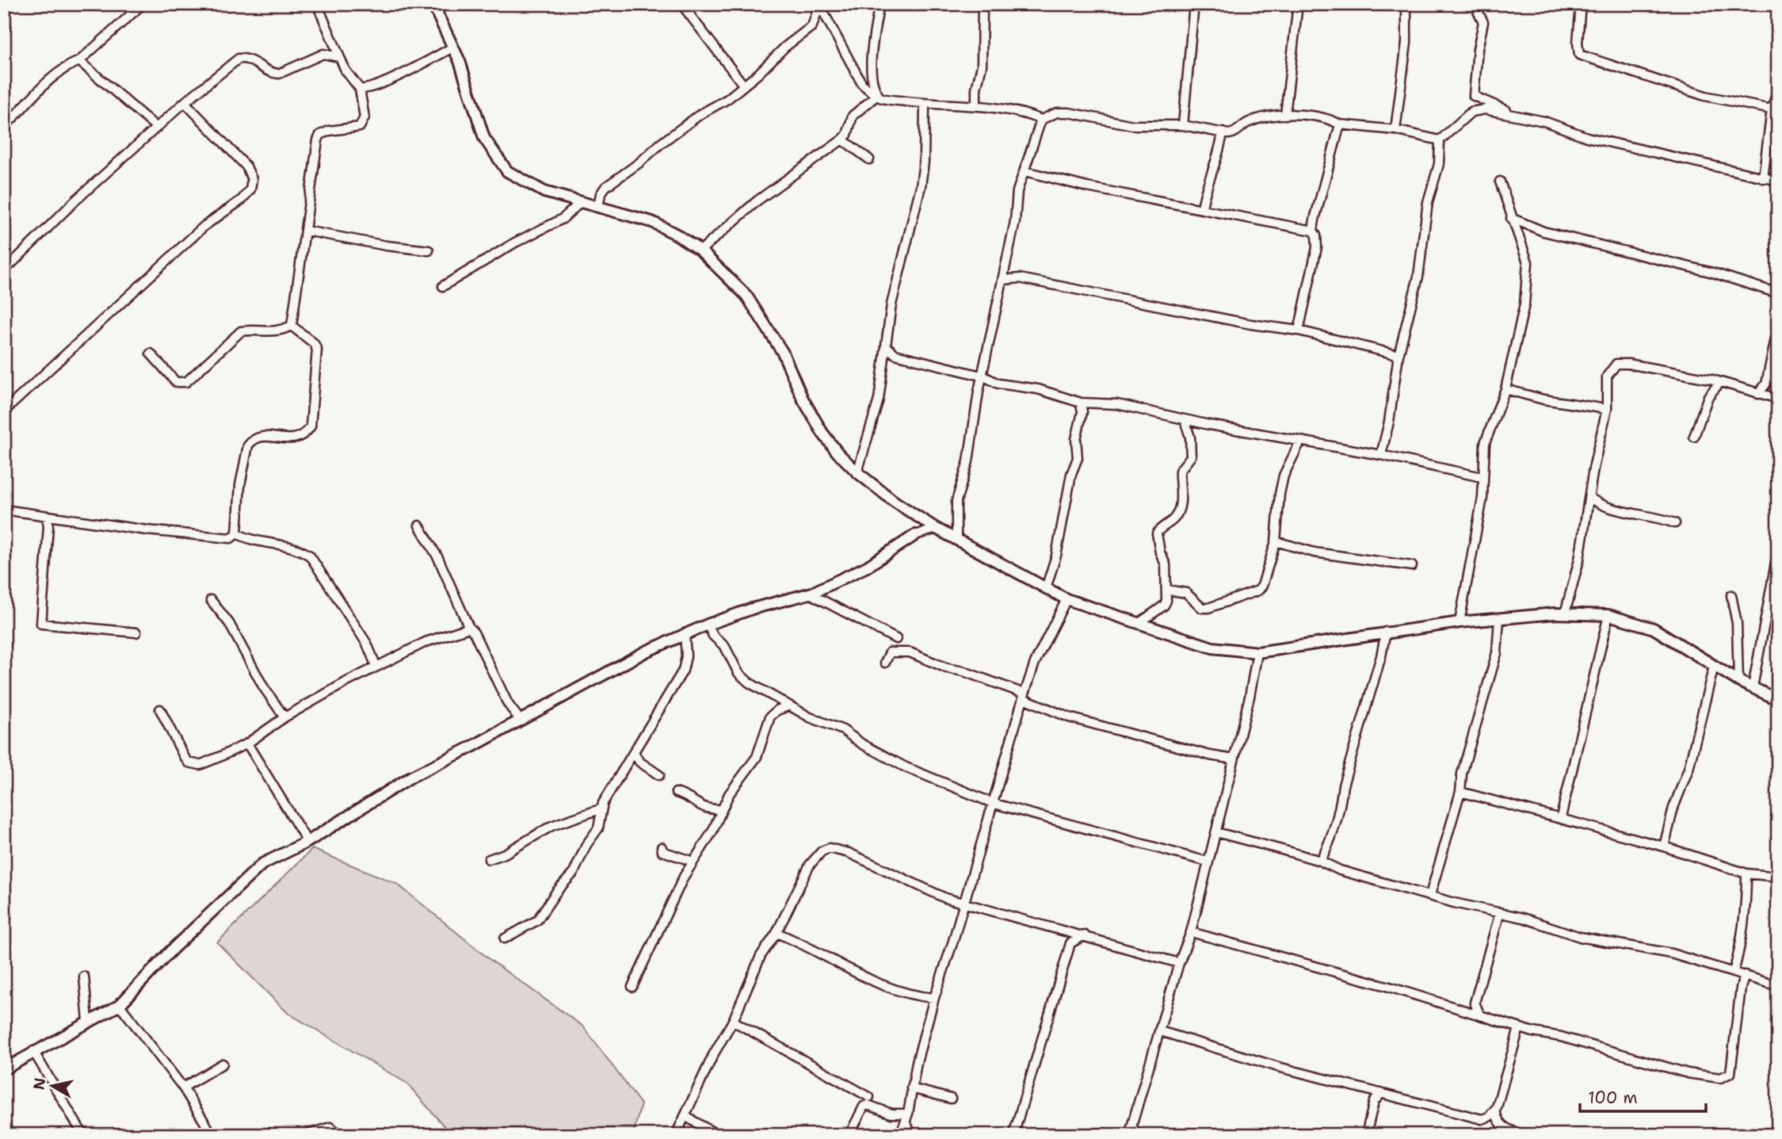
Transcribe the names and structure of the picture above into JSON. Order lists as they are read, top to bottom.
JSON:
{
  "scale_bar": "100 m",
  "north": "left"
}
